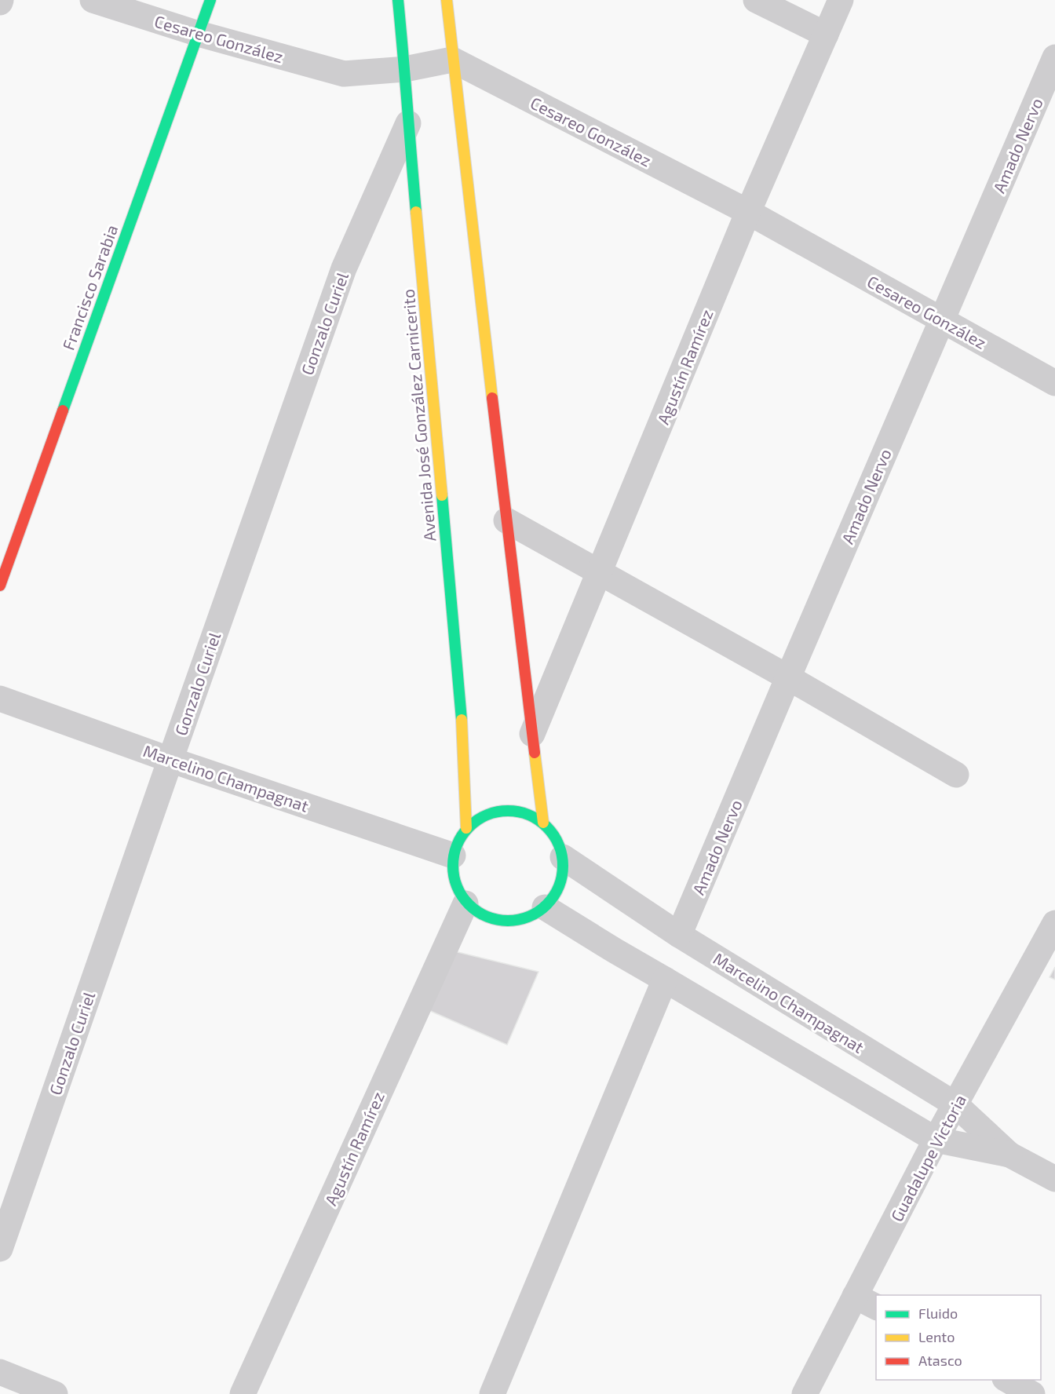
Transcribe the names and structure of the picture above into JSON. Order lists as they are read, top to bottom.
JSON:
{
  "streets": {
    "street": [
      "Cesareo González",
      "Amado Nervo",
      "Francisco Sarabia",
      "Gonzalo Curiel",
      "Agustín Ramírez",
      "Avenida José González Carnicerito",
      "Marcelino Champagnat",
      "Guadalupe Victoria"
    ]
  },
  "crossings": [
    ["Cesareo González", "Amado Nervo"],
    ["Cesareo González", "Francisco Sarabia"],
    ["Cesareo González", "Agustín Ramírez"],
    ["Cesareo González", "Avenida José González Carnicerito"],
    ["Amado Nervo", "Marcelino Champagnat"],
    ["Gonzalo Curiel", "Avenida José González Carnicerito"],
    ["Gonzalo Curiel", "Marcelino Champagnat"],
    ["Agustín Ramírez", "Avenida José González Carnicerito"],
    ["Agustín Ramírez", "Marcelino Champagnat"],
    ["Avenida José González Carnicerito", "Marcelino Champagnat"],
    ["Marcelino Champagnat", "Guadalupe Victoria"]
  ],
  "legend": ["Fluido", "Lento", "Atasco"]
}
